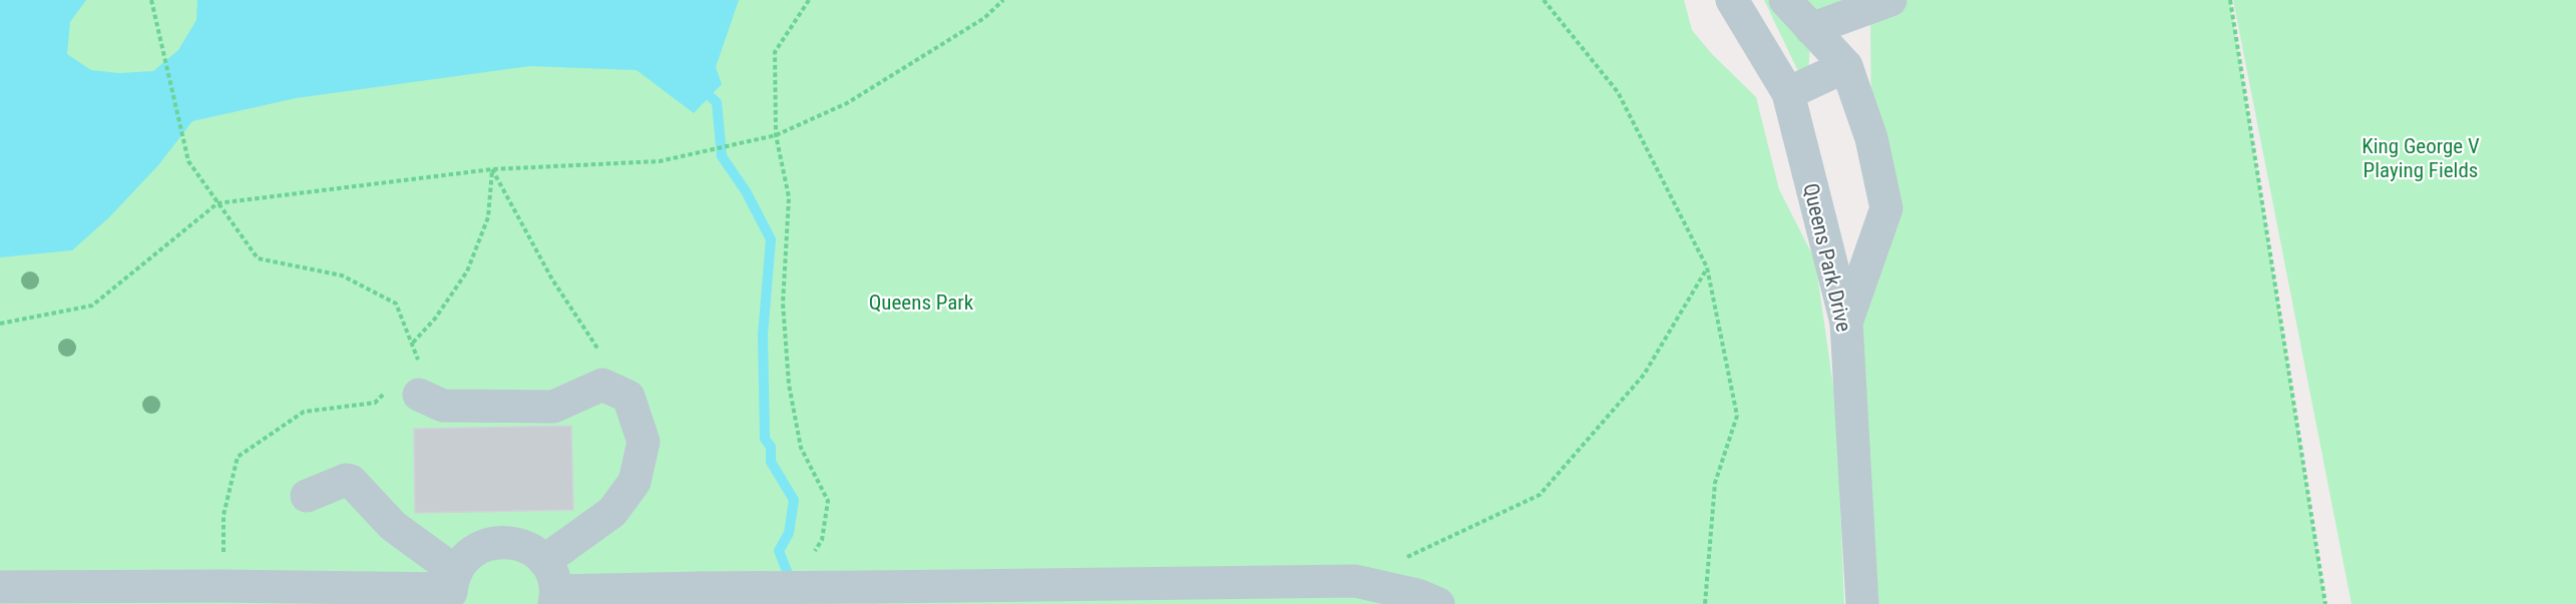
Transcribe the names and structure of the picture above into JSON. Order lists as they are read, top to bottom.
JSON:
{
  "streets": {
    "street": ["Queens Park Drive"]
  },
  "parks": ["King George V Playing Fields", "Queens Park"]
}
